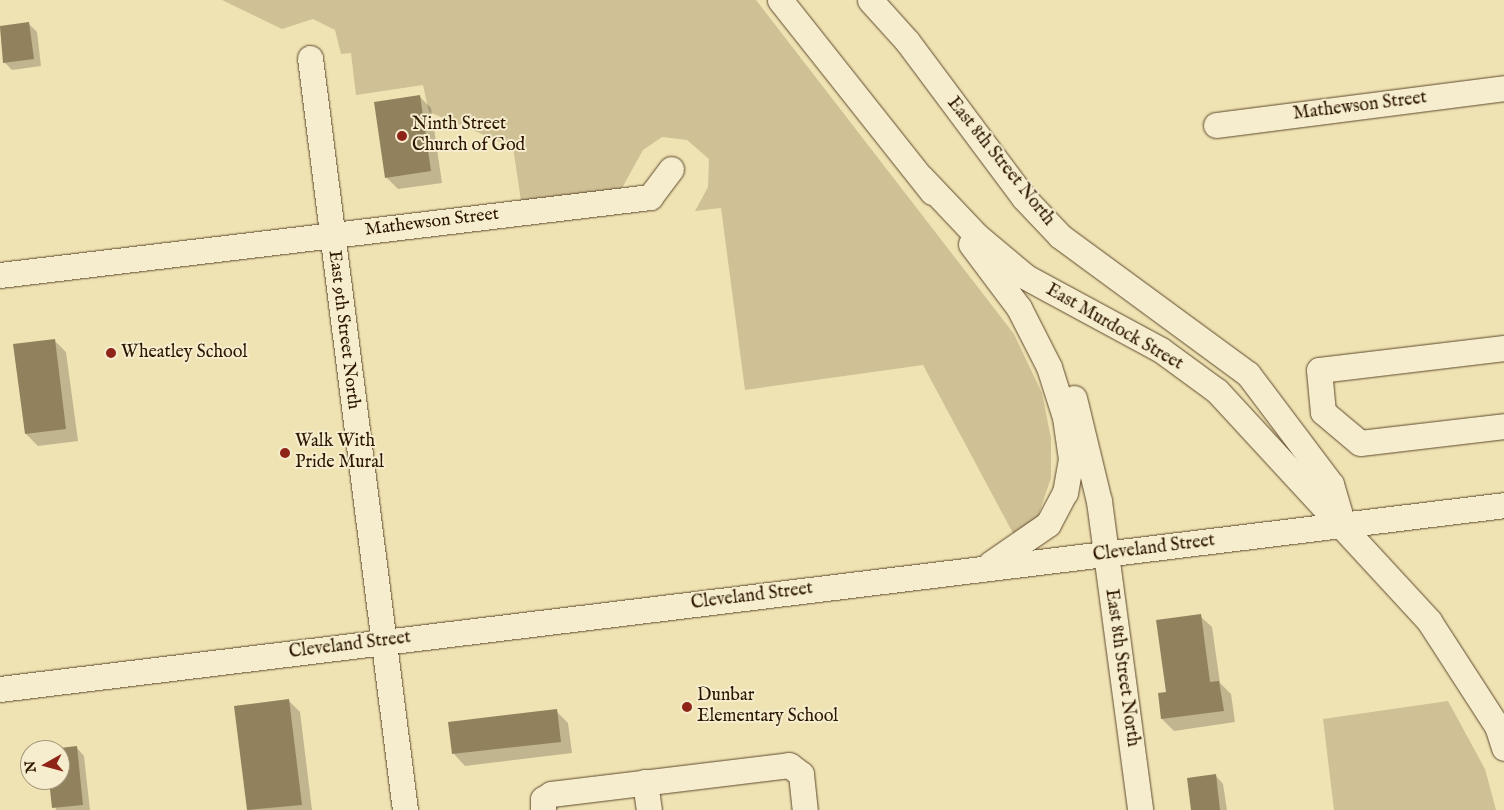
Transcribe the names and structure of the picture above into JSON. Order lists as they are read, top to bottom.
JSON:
{
  "streets": {
    "street": [
      "Mathewson Street",
      "East 8th Street North",
      "East Murdock Street",
      "East 9th Street North",
      "Cleveland Street"
    ]
  },
  "crossings": [
    ["Mathewson Street", "East 9th Street North"],
    ["East 8th Street North", "East Murdock Street"],
    ["East 8th Street North", "Cleveland Street"],
    ["East Murdock Street", "Cleveland Street"],
    ["East 9th Street North", "Cleveland Street"]
  ],
  "places": [
    "Ninth Street Church of God",
    "Wheatley School",
    "Walk With Pride Mural",
    "Dunbar Elementary School"
  ],
  "north": "left"
}
